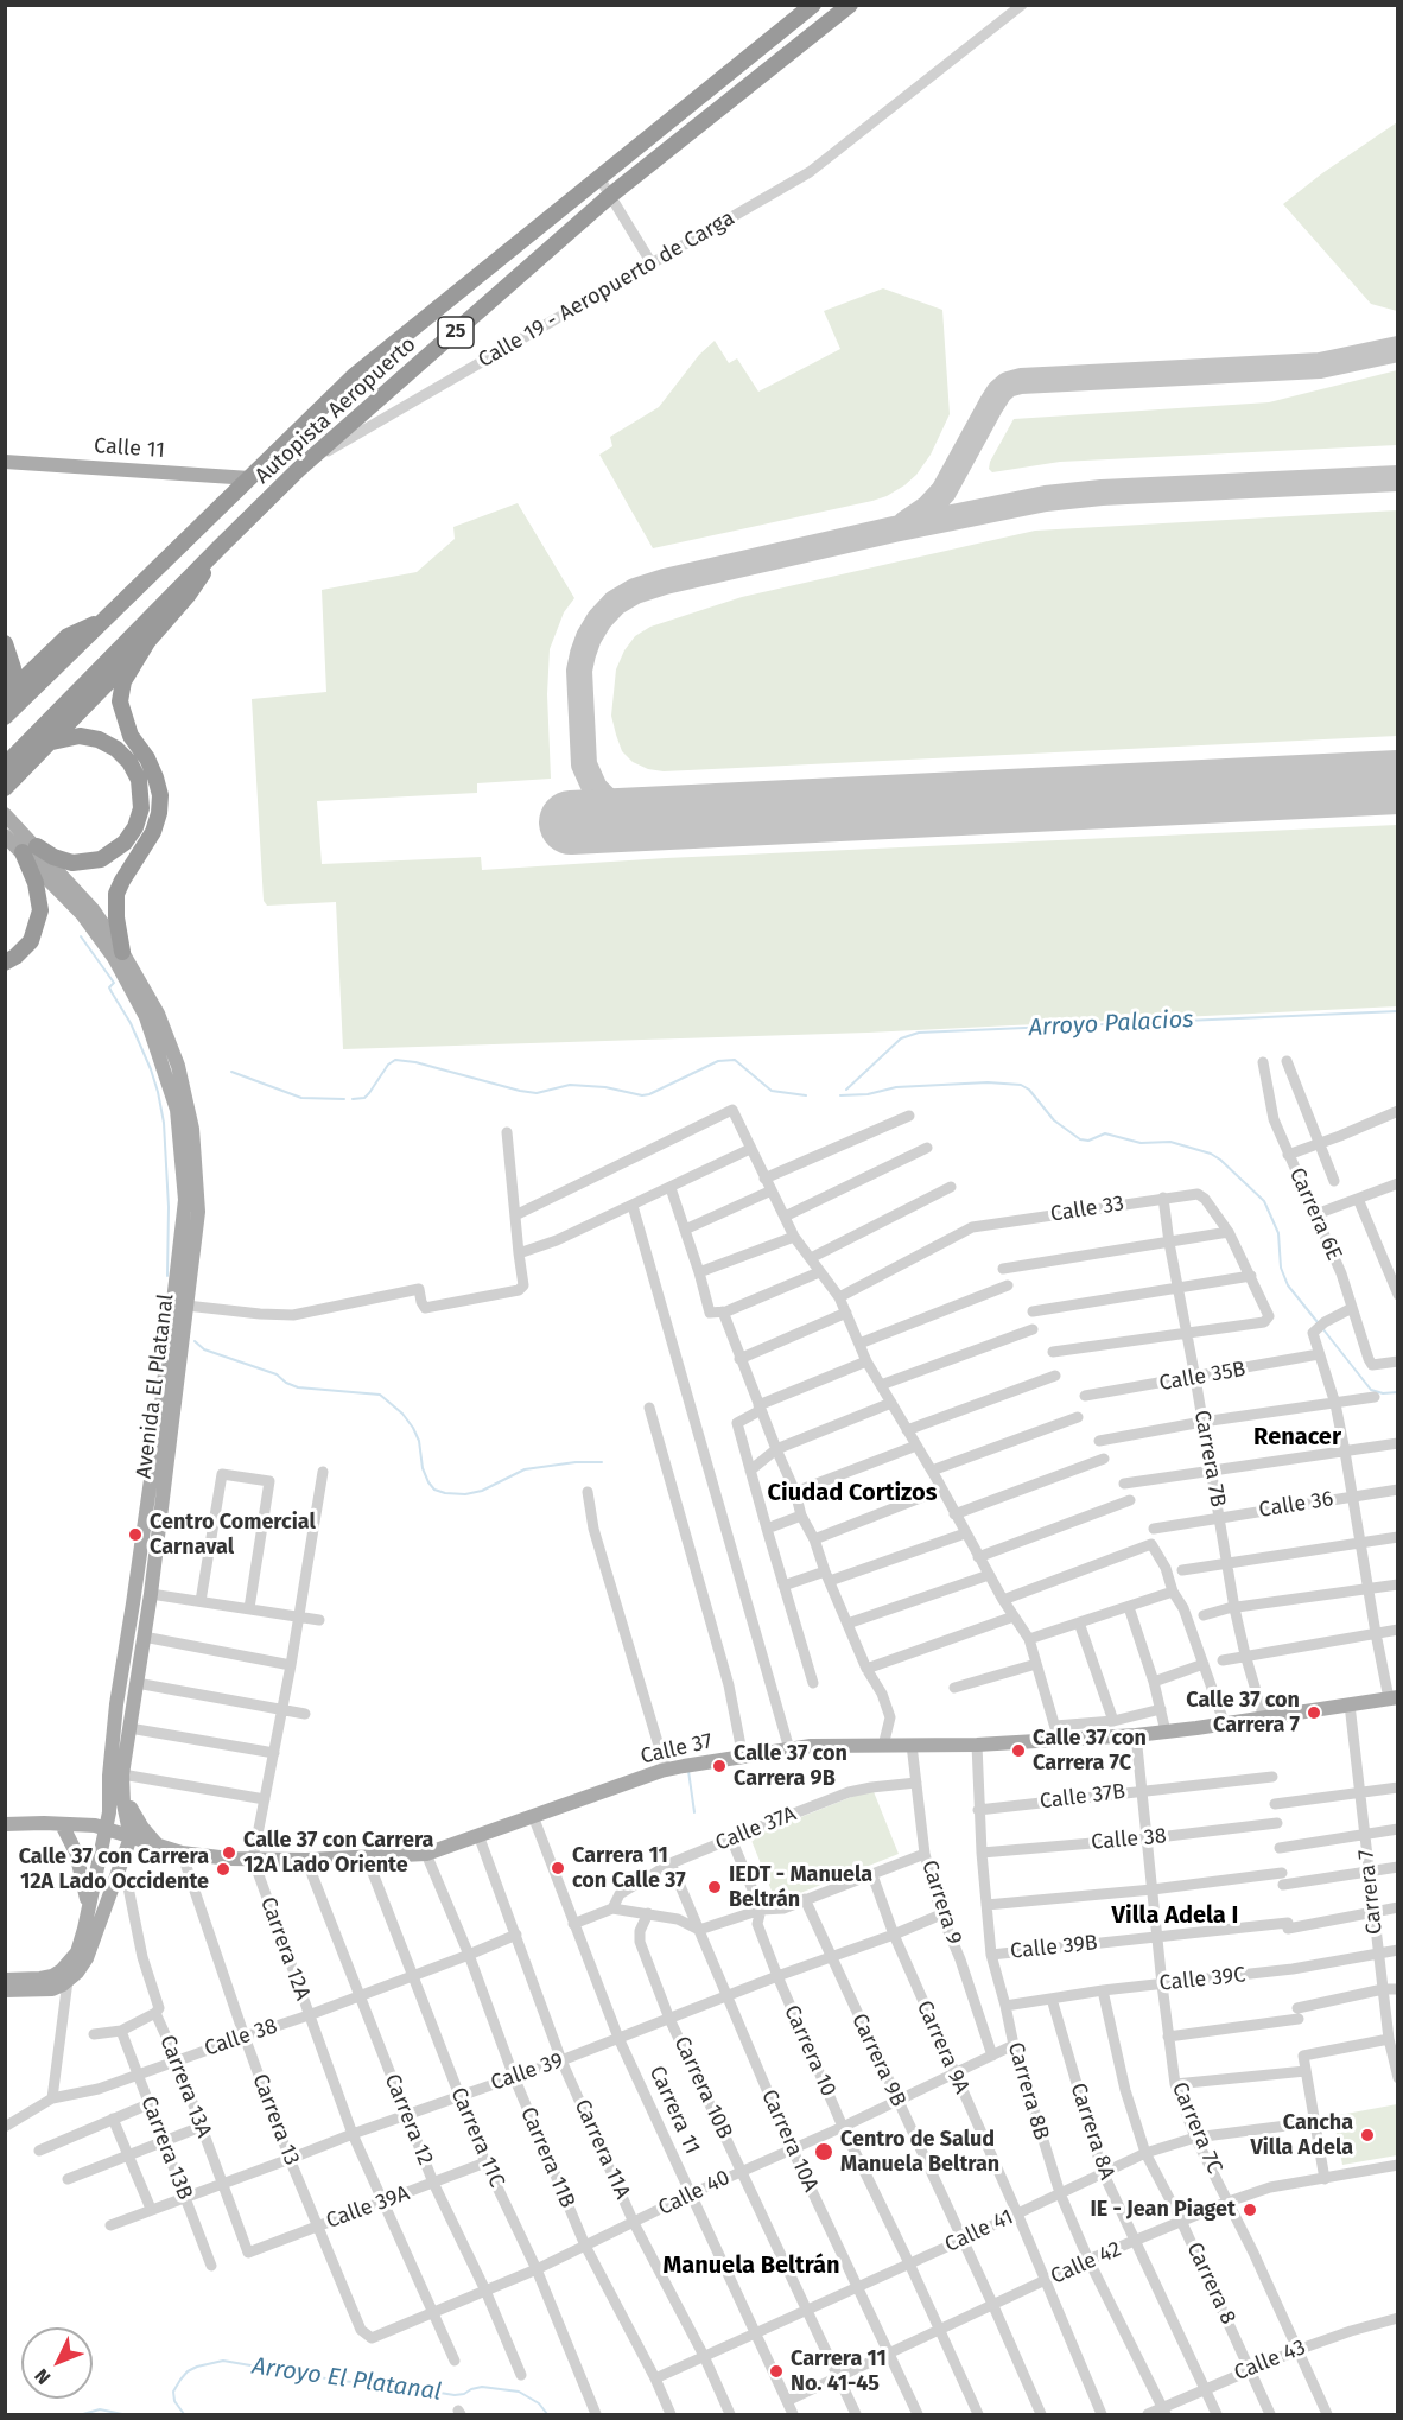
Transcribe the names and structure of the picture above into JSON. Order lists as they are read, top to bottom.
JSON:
{
  "streets": {
    "highway": ["25", "Autopista Aeropuerto"],
    "main road": ["Calle 11", "Avenida El Platanal", "Calle 37"],
    "street": [
      "Calle 19 - Aeropuerto de Carga",
      "Calle 33",
      "Carrera 6E",
      "Calle 35B",
      "Carrera 7B",
      "Calle 36",
      "Calle 37B",
      "Calle 37A",
      "Calle 38",
      "Carrera 7",
      "Carrera 9",
      "Calle 39B",
      "Carrera 12A",
      "Calle 39C",
      "Carrera 9A",
      "Carrera 10",
      "Carrera 9B",
      "Calle 39",
      "Carrera 13A",
      "Carrera 10B",
      "Carrera 8B",
      "Carrera 11",
      "Carrera 13",
      "Carrera 12",
      "Carrera 7C",
      "Carrera 8A",
      "Carrera 11C",
      "Carrera 10A",
      "Carrera 13B",
      "Carrera 11A",
      "Carrera 11B",
      "Calle 40",
      "Calle 39A",
      "Calle 41",
      "Calle 42",
      "Carrera 8",
      "Calle 43"
    ]
  },
  "crossings": [
    ["Calle 19 - Aeropuerto de Carga", "Autopista Aeropuerto"],
    ["Autopista Aeropuerto", "Calle 11"],
    ["Calle 33", "Carrera 7B"],
    ["Calle 35B", "Carrera 7B"],
    ["Avenida El Platanal", "Calle 37"],
    ["Avenida El Platanal", "Carrera 13A"],
    ["Carrera 7B", "Calle 36"],
    ["Carrera 7B", "Calle 37"],
    ["Calle 37", "Carrera 7"],
    ["Calle 37", "Carrera 9"],
    ["Calle 37", "Carrera 12A"],
    ["Calle 37", "Carrera 8B"],
    ["Calle 37", "Carrera 11"],
    ["Calle 37", "Carrera 13"],
    ["Calle 37", "Carrera 12"],
    ["Calle 37", "Carrera 7C"],
    ["Calle 37", "Carrera 11C"],
    ["Calle 37", "Carrera 11A"],
    ["Calle 37", "Carrera 11B"],
    ["Calle 37B", "Carrera 8B"],
    ["Calle 37B", "Carrera 7C"],
    ["Calle 37A", "Carrera 9"],
    ["Calle 37A", "Carrera 10"],
    ["Calle 37A", "Carrera 10A"],
    ["Calle 38", "Carrera 12A"],
    ["Calle 38", "Carrera 13A"],
    ["Calle 38", "Carrera 8B"],
    ["Calle 38", "Carrera 13"],
    ["Calle 38", "Carrera 12"],
    ["Calle 38", "Carrera 7C"],
    ["Calle 38", "Carrera 11C"],
    ["Calle 38", "Carrera 13B"],
    ["Calle 38", "Carrera 11A"],
    ["Calle 38", "Carrera 11B"],
    ["Carrera 7", "Calle 39B"],
    ["Carrera 7", "Calle 39C"],
    ["Carrera 9", "Calle 39"],
    ["Carrera 9", "Calle 40"],
    ["Calle 39B", "Carrera 8B"],
    ["Calle 39B", "Carrera 7C"],
    ["Carrera 12A", "Calle 39"],
    ["Carrera 12A", "Calle 40"],
    ["Carrera 12A", "Calle 39A"],
    ["Calle 39C", "Carrera 8B"],
    ["Calle 39C", "Carrera 7C"],
    ["Calle 39C", "Carrera 8A"],
    ["Calle 39C", "Carrera 8"],
    ["Carrera 9A", "Calle 39"],
    ["Carrera 9A", "Calle 40"],
    ["Carrera 9A", "Calle 41"],
    ["Carrera 9A", "Calle 42"],
    ["Carrera 10", "Calle 39"],
    ["Carrera 10", "Calle 40"],
    ["Carrera 10", "Calle 41"],
    ["Carrera 10", "Calle 42"],
    ["Carrera 9B", "Calle 39"],
    ["Carrera 9B", "Calle 40"],
    ["Carrera 9B", "Calle 41"],
    ["Carrera 9B", "Calle 42"],
    ["Calle 39", "Carrera 13A"],
    ["Calle 39", "Carrera 10B"],
    ["Calle 39", "Carrera 11"],
    ["Calle 39", "Carrera 13"],
    ["Calle 39", "Carrera 12"],
    ["Calle 39", "Carrera 11C"],
    ["Calle 39", "Carrera 10A"],
    ["Calle 39", "Carrera 13B"],
    ["Calle 39", "Carrera 11A"],
    ["Calle 39", "Carrera 11B"],
    ["Carrera 13A", "Calle 39A"],
    ["Carrera 10B", "Calle 40"],
    ["Carrera 10B", "Calle 41"],
    ["Carrera 10B", "Calle 42"],
    ["Carrera 8B", "Calle 40"],
    ["Carrera 8B", "Calle 41"],
    ["Carrera 8B", "Calle 42"],
    ["Carrera 8B", "Calle 43"],
    ["Carrera 11", "Calle 40"],
    ["Carrera 11", "Calle 41"],
    ["Carrera 11", "Calle 42"],
    ["Carrera 13", "Calle 40"],
    ["Carrera 13", "Calle 39A"],
    ["Carrera 12", "Calle 40"],
    ["Carrera 12", "Calle 39A"],
    ["Carrera 7C", "Calle 41"],
    ["Carrera 7C", "Calle 42"],
    ["Carrera 7C", "Calle 43"],
    ["Carrera 8A", "Calle 41"],
    ["Carrera 8A", "Calle 42"],
    ["Carrera 8A", "Calle 43"],
    ["Carrera 11C", "Calle 40"],
    ["Carrera 11C", "Calle 39A"],
    ["Carrera 10A", "Calle 40"],
    ["Carrera 10A", "Calle 41"],
    ["Carrera 10A", "Calle 42"],
    ["Carrera 11A", "Calle 40"],
    ["Carrera 11A", "Calle 41"],
    ["Carrera 11B", "Calle 40"],
    ["Carrera 11B", "Calle 41"],
    ["Calle 41", "Carrera 8"],
    ["Calle 42", "Carrera 8"],
    ["Carrera 8", "Calle 43"]
  ],
  "districts": [
    "Renacer",
    "Ciudad Cortizos",
    "Villa Adela I",
    "Manuela Beltrán"
  ],
  "water": ["Arroyo Palacios", "Arroyo El Platanal"],
  "places": [
    "Centro Comercial Carnaval",
    "Calle 37 con Carrera 7",
    "Calle 37 con Carrera 7C",
    "Calle 37 con Carrera 9B",
    "Calle 37 con Carrera 12A Lado Oriente",
    "Carrera 11 con Calle 37",
    "Calle 37 con Carrera 12A Lado Occidente",
    "IEDT - Manuela Beltrán",
    "Cancha Villa Adela",
    "Centro de Salud Manuela Beltran",
    "IE - Jean Piaget",
    "Carrera 11 No. 41-45"
  ],
  "north": "bottom left"
}
